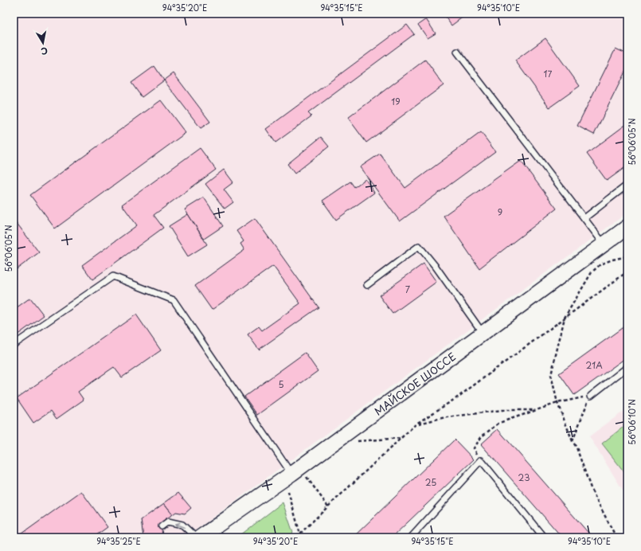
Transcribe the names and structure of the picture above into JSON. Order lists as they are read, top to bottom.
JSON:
{
  "streets": {
    "street": ["МАЙСКОЕ ШОССЕ"]
  },
  "house_numbers": [
    "17",
    "19",
    "9",
    "7",
    "21А",
    "5",
    "23",
    "25"
  ],
  "north": "bottom",
  "coordinates": [
    "94°35'20\"E",
    "94°35'15\"E",
    "94°35'10\"E",
    "56°06'05\"N",
    "56°06'10\"N",
    "94°35'25\"E"
  ]
}
